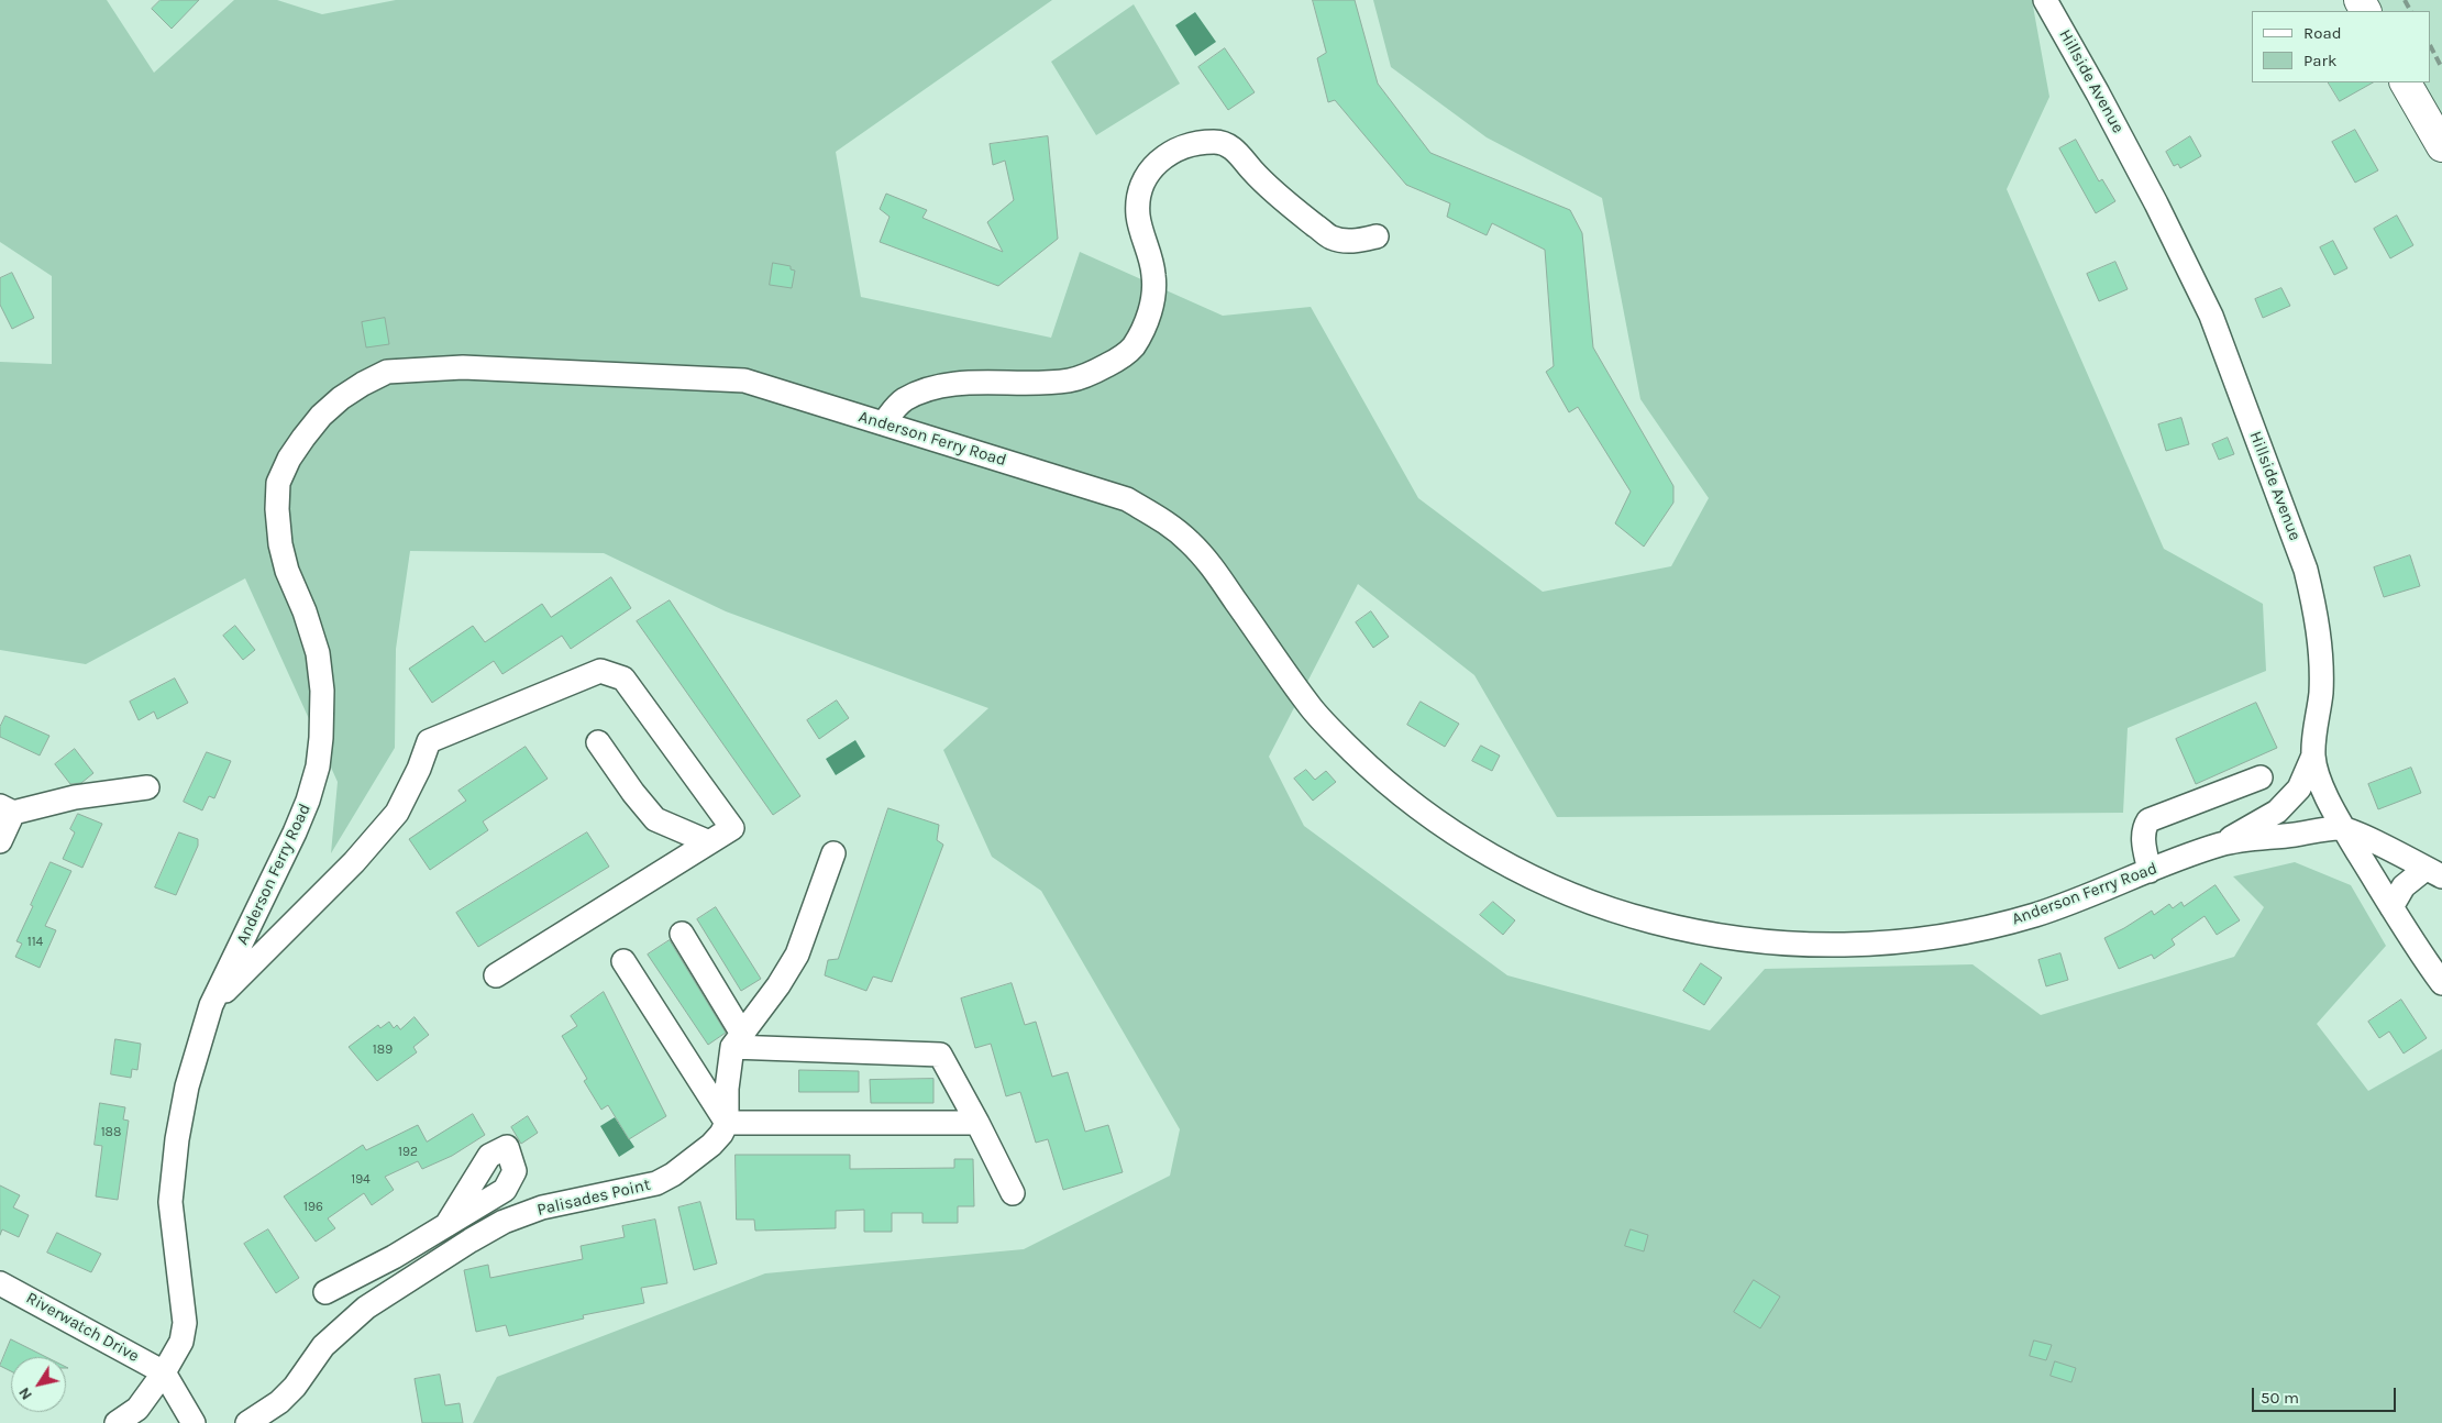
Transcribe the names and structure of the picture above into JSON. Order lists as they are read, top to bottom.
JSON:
{
  "streets": {
    "street": [
      "Hillside Avenue",
      "Anderson Ferry Road",
      "Palisades Point",
      "Riverwatch Drive"
    ]
  },
  "crossings": [
    ["Hillside Avenue", "Anderson Ferry Road"],
    ["Anderson Ferry Road", "Riverwatch Drive"]
  ],
  "house_numbers": [
    "114",
    "189",
    "188",
    "192",
    "194",
    "196"
  ],
  "legend": ["Road", "Park"],
  "scale_bar": "50 m",
  "north": "bottom left"
}
